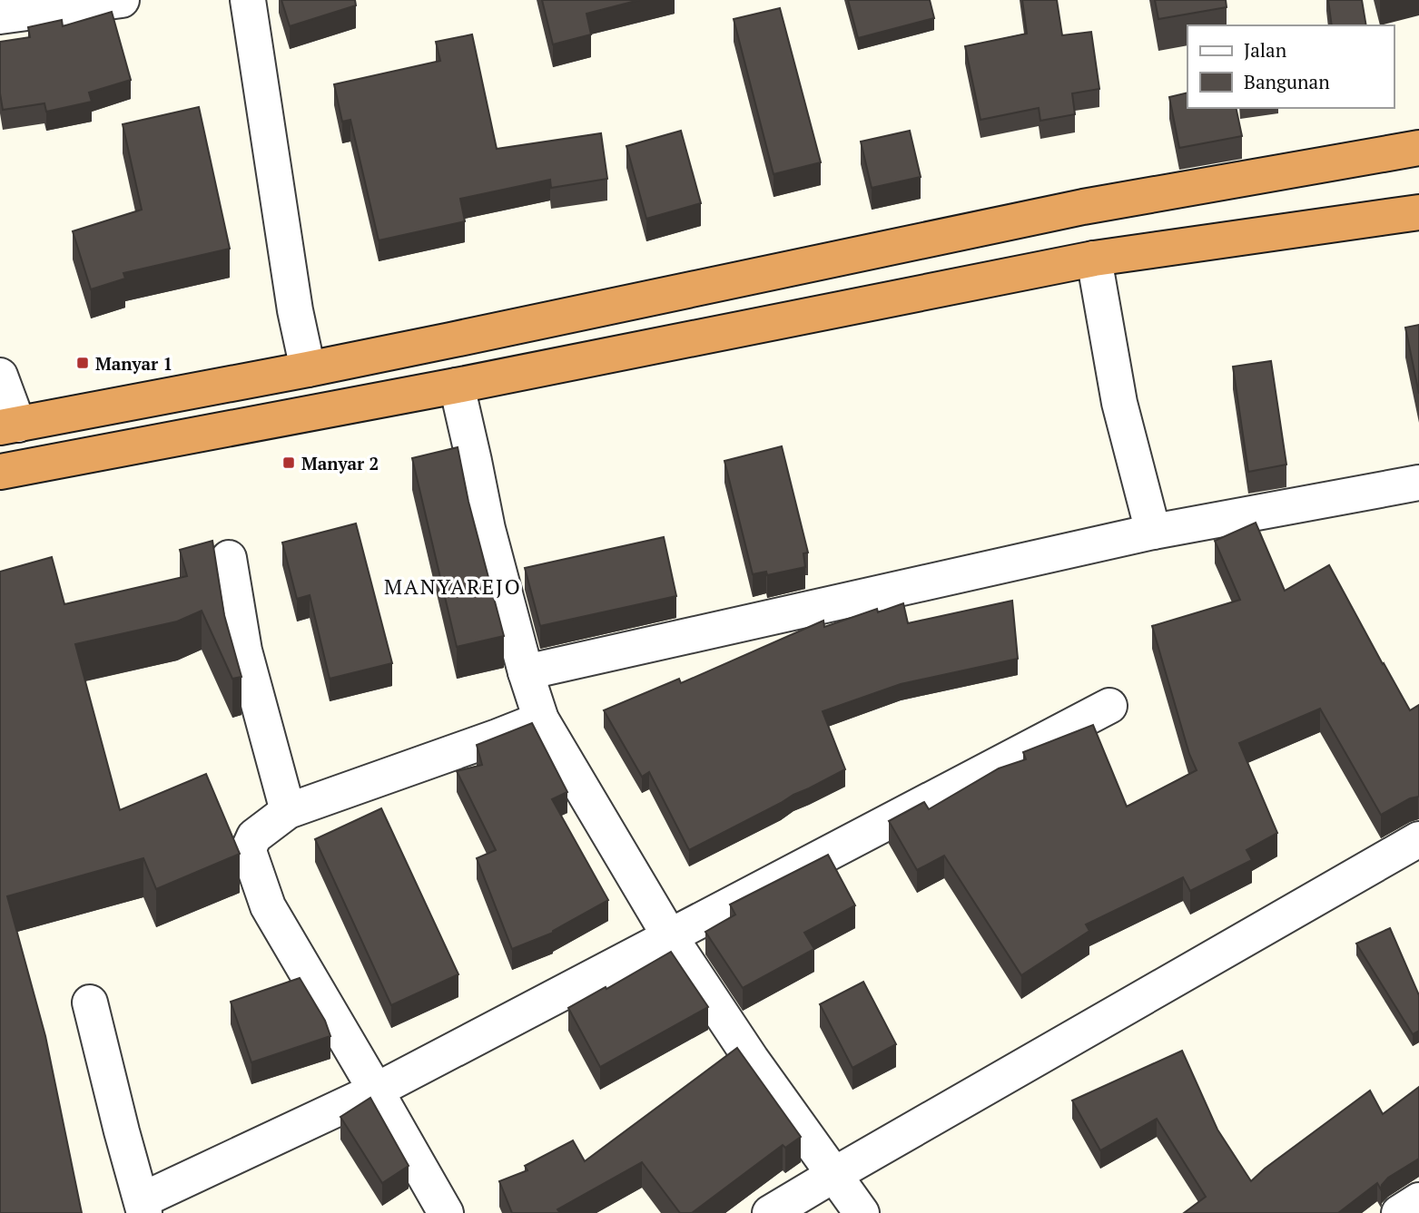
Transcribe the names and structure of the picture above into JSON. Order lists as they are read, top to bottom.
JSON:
{
  "districts": ["MANYAREJO"],
  "places": {
    "transit": ["Manyar 1", "Manyar 2"]
  },
  "legend": ["Jalan", "Bangunan"]
}
